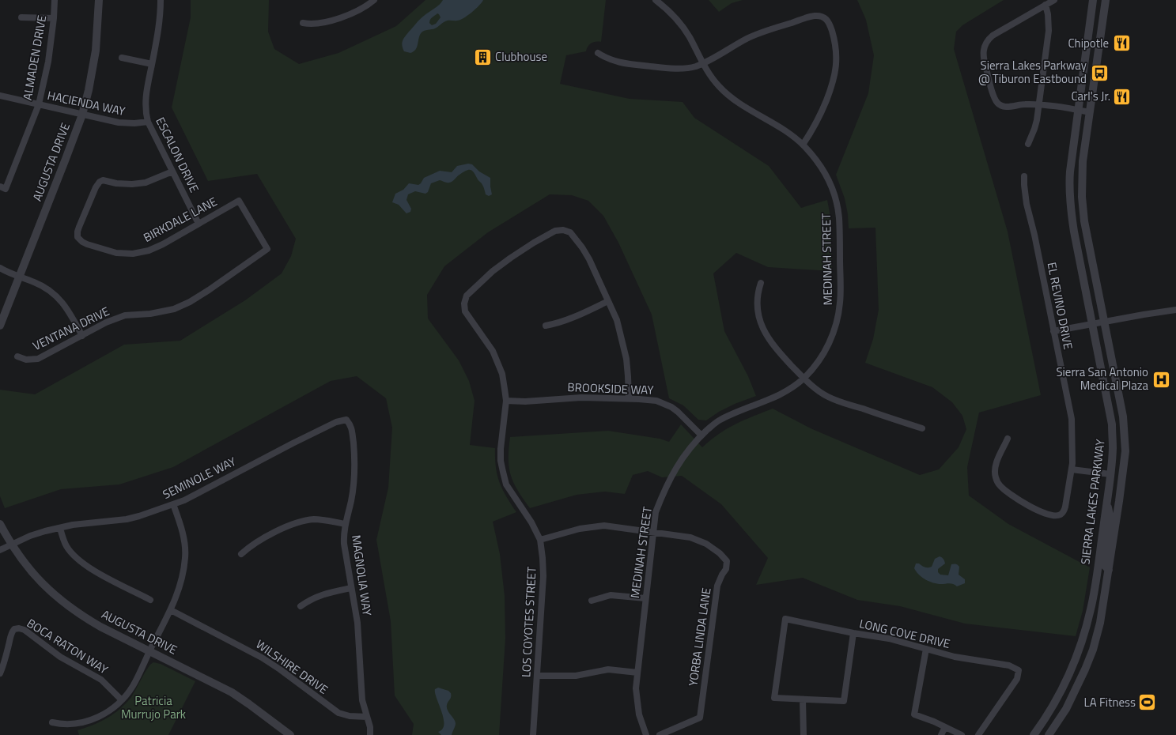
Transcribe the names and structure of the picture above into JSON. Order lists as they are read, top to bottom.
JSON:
{
  "streets": {
    "street": [
      "ALMADEN DRIVE",
      "HACIENDA WAY",
      "ESCALON DRIVE",
      "AUGUSTA DRIVE",
      "BIRKDALE LANE",
      "MEDINAH STREET",
      "EL REVINO DRIVE",
      "VENTANA DRIVE",
      "BROOKSIDE WAY",
      "SEMINOLE WAY",
      "SIERRA LAKES PARKWAY",
      "MAGNOLIA WAY",
      "LOS COYOTES STREET",
      "LONG COVE DRIVE",
      "YORBA LINDA LANE",
      "BOCA RATON WAY",
      "WILSHIRE DRIVE"
    ]
  },
  "crossings": [
    ["ALMADEN DRIVE", "HACIENDA WAY"],
    ["HACIENDA WAY", "ESCALON DRIVE"],
    ["HACIENDA WAY", "AUGUSTA DRIVE"],
    ["ESCALON DRIVE", "BIRKDALE LANE"],
    ["AUGUSTA DRIVE", "SEMINOLE WAY"],
    ["BIRKDALE LANE", "VENTANA DRIVE"],
    ["MEDINAH STREET", "BROOKSIDE WAY"],
    ["MEDINAH STREET", "YORBA LINDA LANE"],
    ["BROOKSIDE WAY", "LOS COYOTES STREET"],
    ["SEMINOLE WAY", "MAGNOLIA WAY"],
    ["MAGNOLIA WAY", "WILSHIRE DRIVE"]
  ],
  "parks": ["Patricia Murrujo Park"],
  "places": {
    "restaurant": ["Chipotle", "Carl's Jr."],
    "building": ["Clubhouse"],
    "bus stop": ["Sierra Lakes Parkway @ Tiburon Eastbound"],
    "hospital": ["Sierra San Antonio Medical Plaza"],
    "sports": ["LA Fitness"]
  }
}
